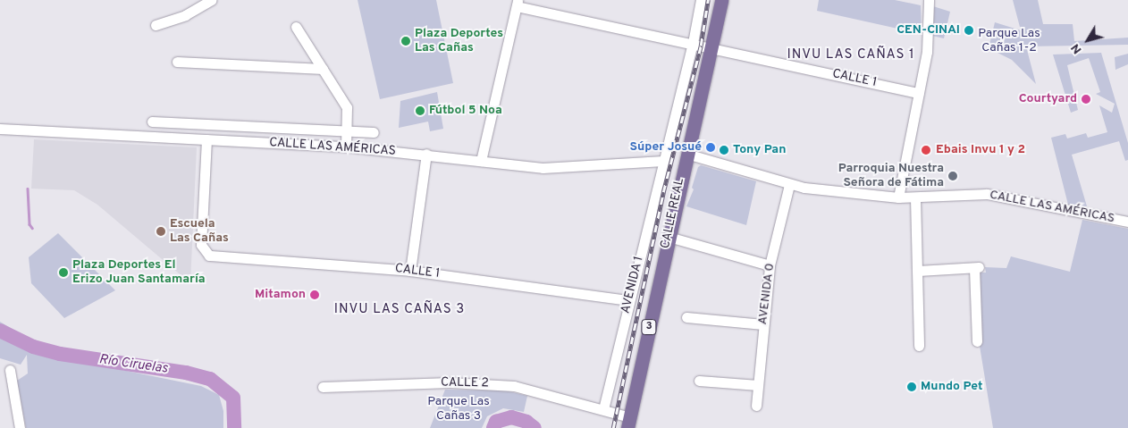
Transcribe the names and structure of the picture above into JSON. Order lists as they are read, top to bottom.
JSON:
{
  "streets": {
    "main road": ["CALLE REAL", "3"],
    "street": [
      "CALLE 1",
      "CALLE LAS AMÉRICAS",
      "AVENIDA 1",
      "AVENIDA 0",
      "CALLE 2"
    ]
  },
  "crossings": [
    ["CALLE 1", "CALLE LAS AMÉRICAS"],
    ["CALLE 1", "CALLE REAL"],
    ["CALLE 1", "AVENIDA 1"],
    ["CALLE LAS AMÉRICAS", "CALLE REAL"],
    ["CALLE LAS AMÉRICAS", "AVENIDA 1"],
    ["CALLE LAS AMÉRICAS", "AVENIDA 0"],
    ["CALLE REAL", "CALLE 2"],
    ["AVENIDA 1", "CALLE 2"]
  ],
  "districts": ["INVU LAS CAÑAS 1", "INVU LAS CAÑAS 3"],
  "water": ["Río Ciruelas"],
  "parks": ["Parque Las Cañas 1-2", "Parque Las Cañas 3"],
  "places": [
    "CEN-CINAI",
    "Plaza Deportes Las Cañas",
    "Courtyard",
    "Fútbol 5 Noa",
    "Súper Josué",
    "Tony Pan",
    "Ebais Invu 1 y 2",
    "Parroquia Nuestra Señora de Fátima",
    "Escuela Las Cañas",
    "Plaza Deportes El Erizo Juan Santamaría",
    "Mitamon",
    "Mundo Pet"
  ],
  "north": "bottom left"
}
